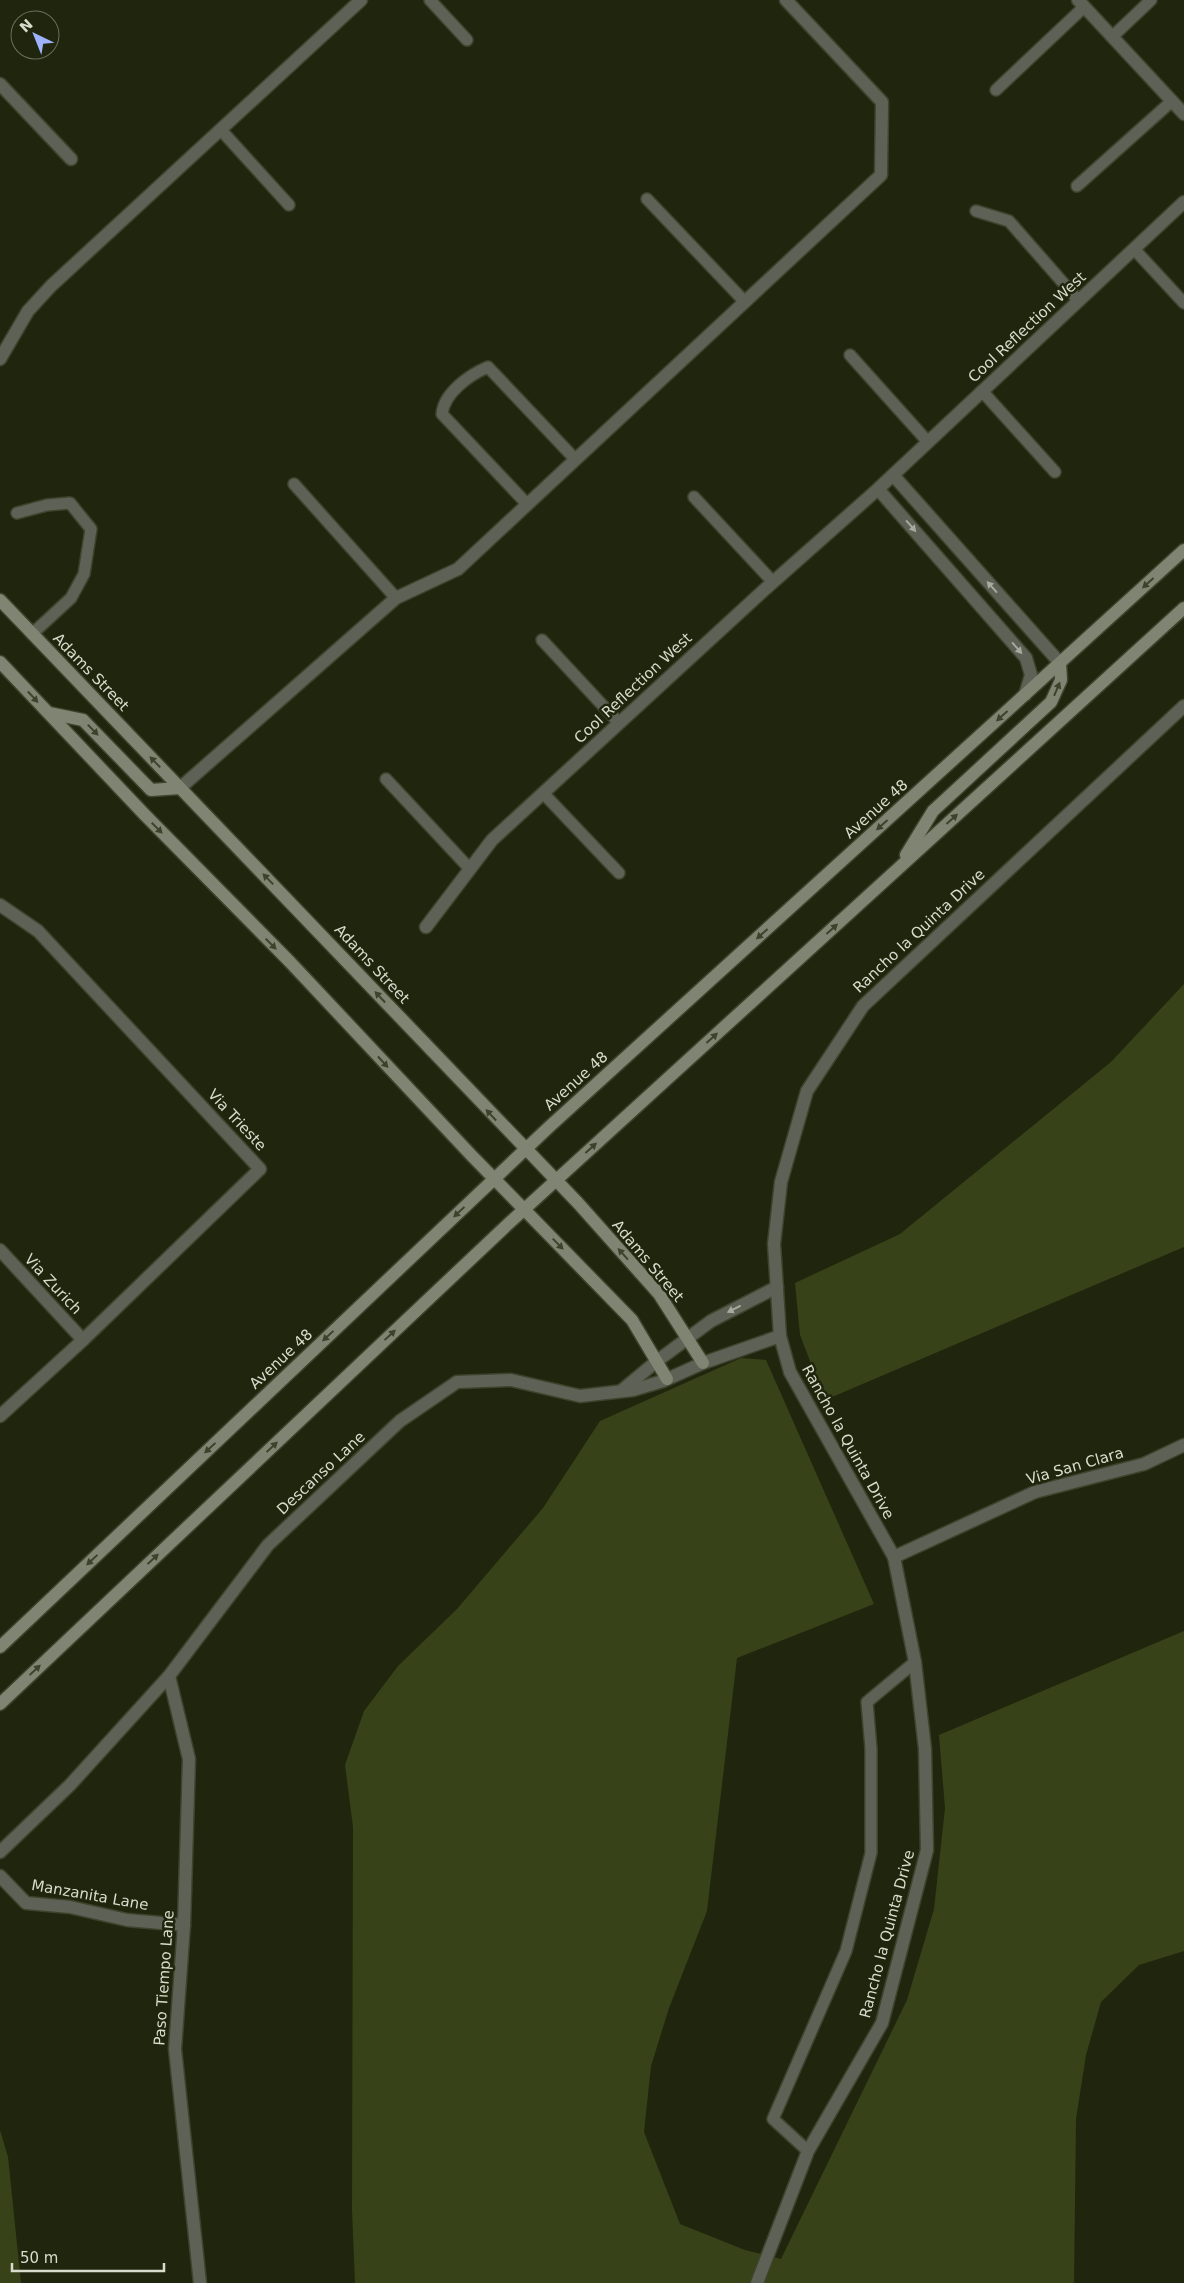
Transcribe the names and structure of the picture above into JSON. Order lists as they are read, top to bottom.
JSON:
{
  "streets": {
    "main road": ["Adams Street", "Avenue 48"],
    "street": [
      "Cool Reflection West",
      "Rancho la Quinta Drive",
      "Via Trieste",
      "Via Zurich",
      "Via San Clara",
      "Descanso Lane",
      "Manzanita Lane",
      "Paso Tiempo Lane"
    ]
  },
  "crossings": [
    ["Adams Street", "Avenue 48"],
    ["Adams Street", "Descanso Lane"],
    ["Rancho la Quinta Drive", "Via San Clara"],
    ["Rancho la Quinta Drive", "Descanso Lane"],
    ["Via Trieste", "Via Zurich"],
    ["Descanso Lane", "Paso Tiempo Lane"],
    ["Manzanita Lane", "Paso Tiempo Lane"]
  ],
  "scale_bar": "50 m",
  "north": "top left"
}
